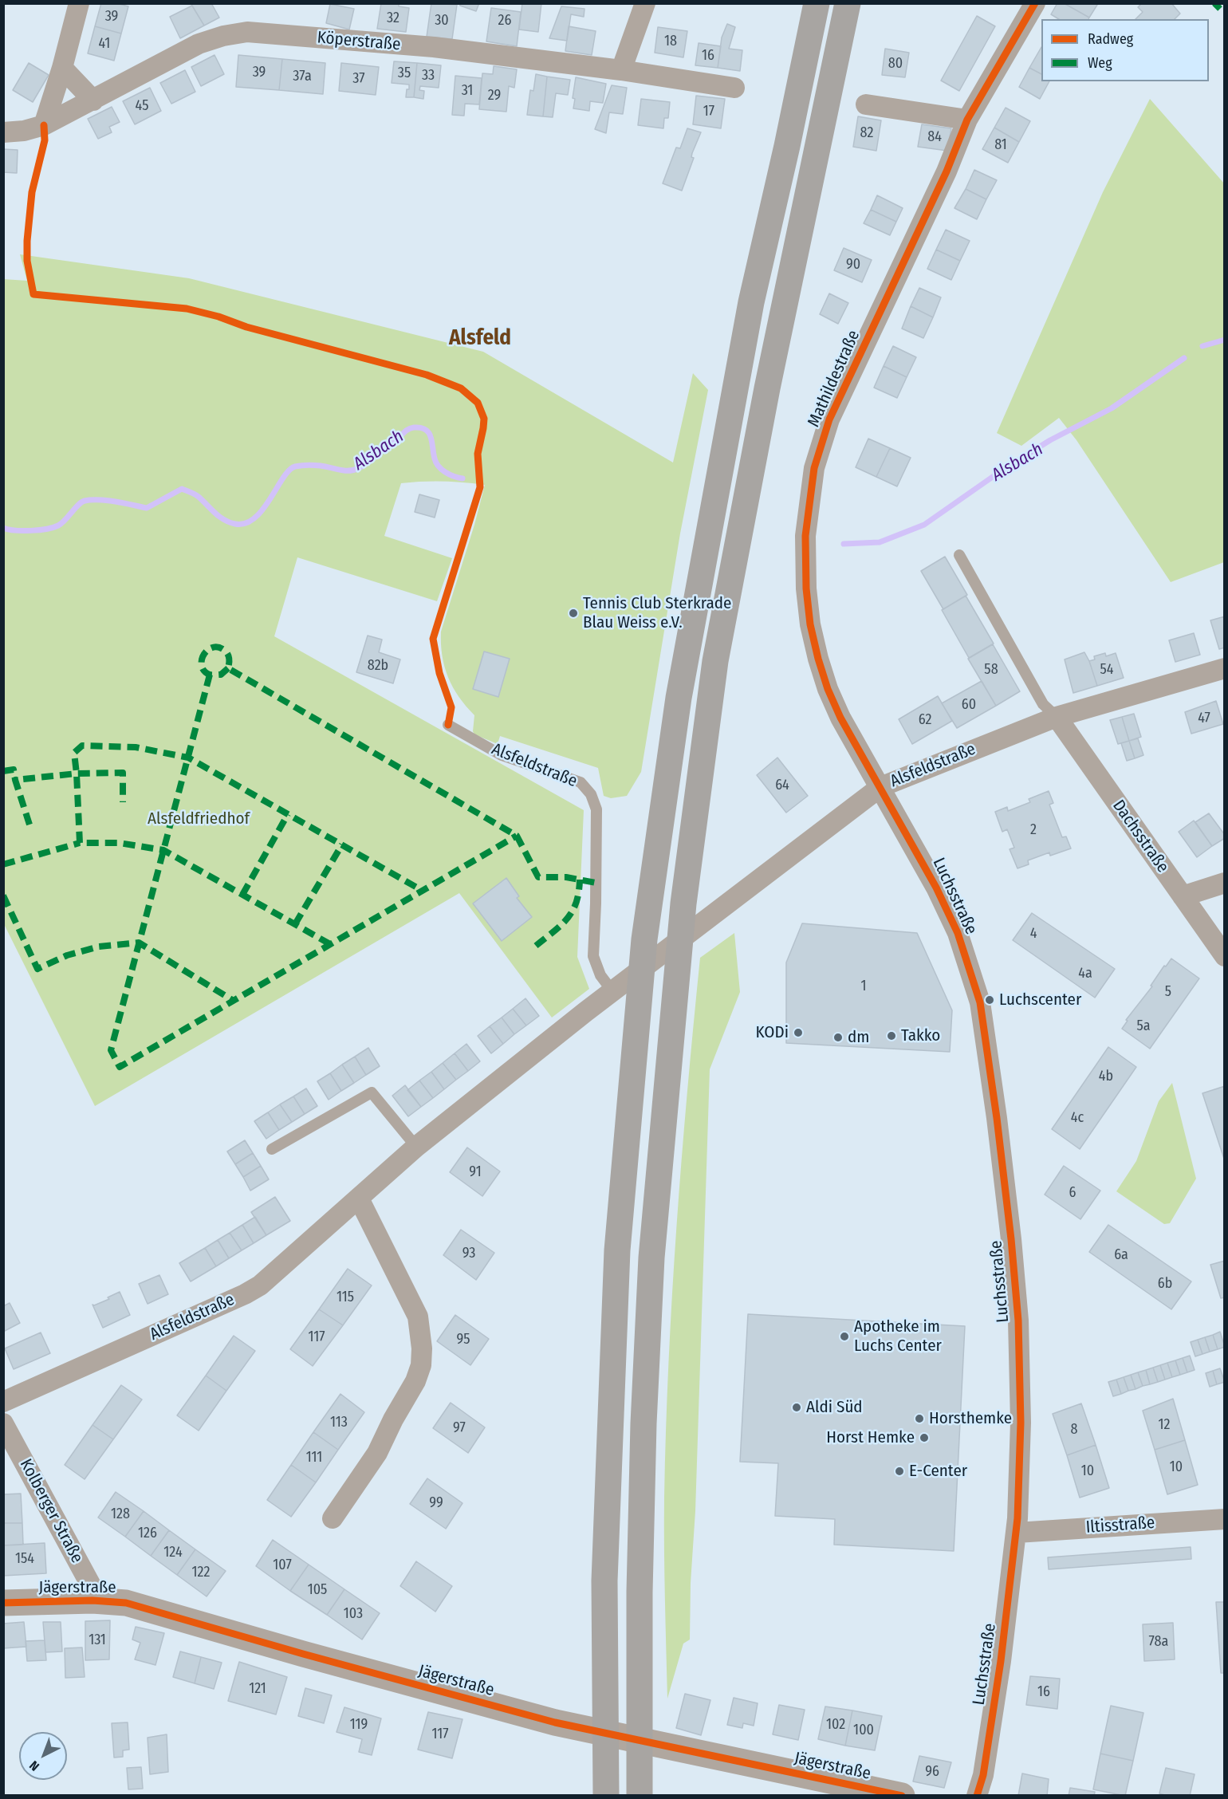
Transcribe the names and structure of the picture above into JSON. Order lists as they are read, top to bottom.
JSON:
{
  "streets": {
    "street": [
      "Köperstraße",
      "Mathildestraße",
      "Alsfeldstraße",
      "Dachsstraße",
      "Luchsstraße",
      "Kolberger Straße",
      "Iltisstraße",
      "Jägerstraße"
    ]
  },
  "crossings": [
    ["Mathildestraße", "Alsfeldstraße"],
    ["Mathildestraße", "Luchsstraße"],
    ["Alsfeldstraße", "Dachsstraße"],
    ["Alsfeldstraße", "Luchsstraße"],
    ["Luchsstraße", "Iltisstraße"],
    ["Kolberger Straße", "Jägerstraße"]
  ],
  "districts": ["Alsfeld"],
  "water": ["Alsbach"],
  "parks": ["Alsfeldfriedhof"],
  "places": [
    "Tennis Club Sterkrade Blau Weiss e.V.",
    "Luchscenter",
    "KODi",
    "Takko",
    "dm",
    "Apotheke im Luchs Center",
    "Aldi Süd",
    "Horsthemke",
    "Horst Hemke",
    "E-Center"
  ],
  "house_numbers": [
    "39",
    "32",
    "30",
    "26",
    "18",
    "41",
    "16",
    "80",
    "39",
    "35",
    "33",
    "37a",
    "37",
    "31",
    "29",
    "45",
    "17",
    "82",
    "84",
    "81",
    "90",
    "82b",
    "58",
    "54",
    "60",
    "47",
    "62",
    "64",
    "2",
    "4",
    "4a",
    "1",
    "5",
    "5a",
    "4b",
    "4c",
    "91",
    "6",
    "93",
    "6a",
    "6b",
    "115",
    "117",
    "95",
    "113",
    "12",
    "97",
    "8",
    "111",
    "10",
    "10",
    "99",
    "128",
    "126",
    "124",
    "154",
    "107",
    "122",
    "105",
    "103",
    "131",
    "78a",
    "121",
    "16",
    "119",
    "102",
    "100",
    "117",
    "96"
  ],
  "legend": ["Radweg", "Weg"],
  "north": "bottom left"
}
